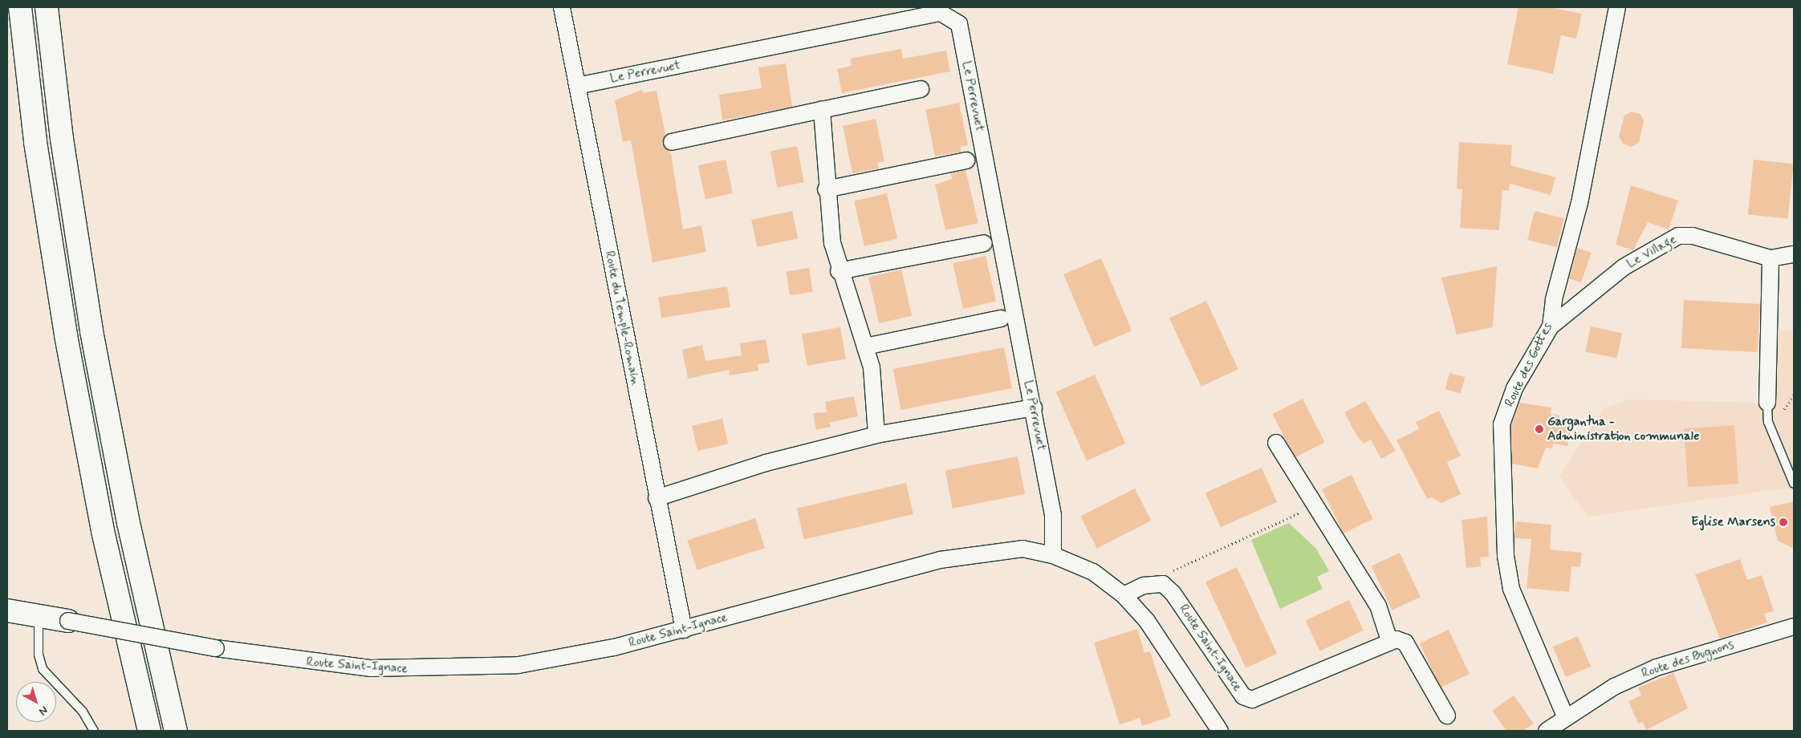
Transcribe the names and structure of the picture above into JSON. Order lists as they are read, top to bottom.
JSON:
{
  "streets": {
    "street": [
      "Le Perrevuet",
      "Le Village",
      "Route du Temple-Romain",
      "Route des Gottes",
      "Route Saint-Ignace",
      "Route des Bugnons"
    ]
  },
  "crossings": [
    ["Le Perrevuet", "Route du Temple-Romain"],
    ["Le Perrevuet", "Route Saint-Ignace"],
    ["Le Village", "Route des Gottes"],
    ["Route du Temple-Romain", "Route Saint-Ignace"],
    ["Route des Gottes", "Route des Bugnons"]
  ],
  "places": ["Gargantua - Administration communale", "Eglise Marsens"],
  "north": "bottom right"
}
